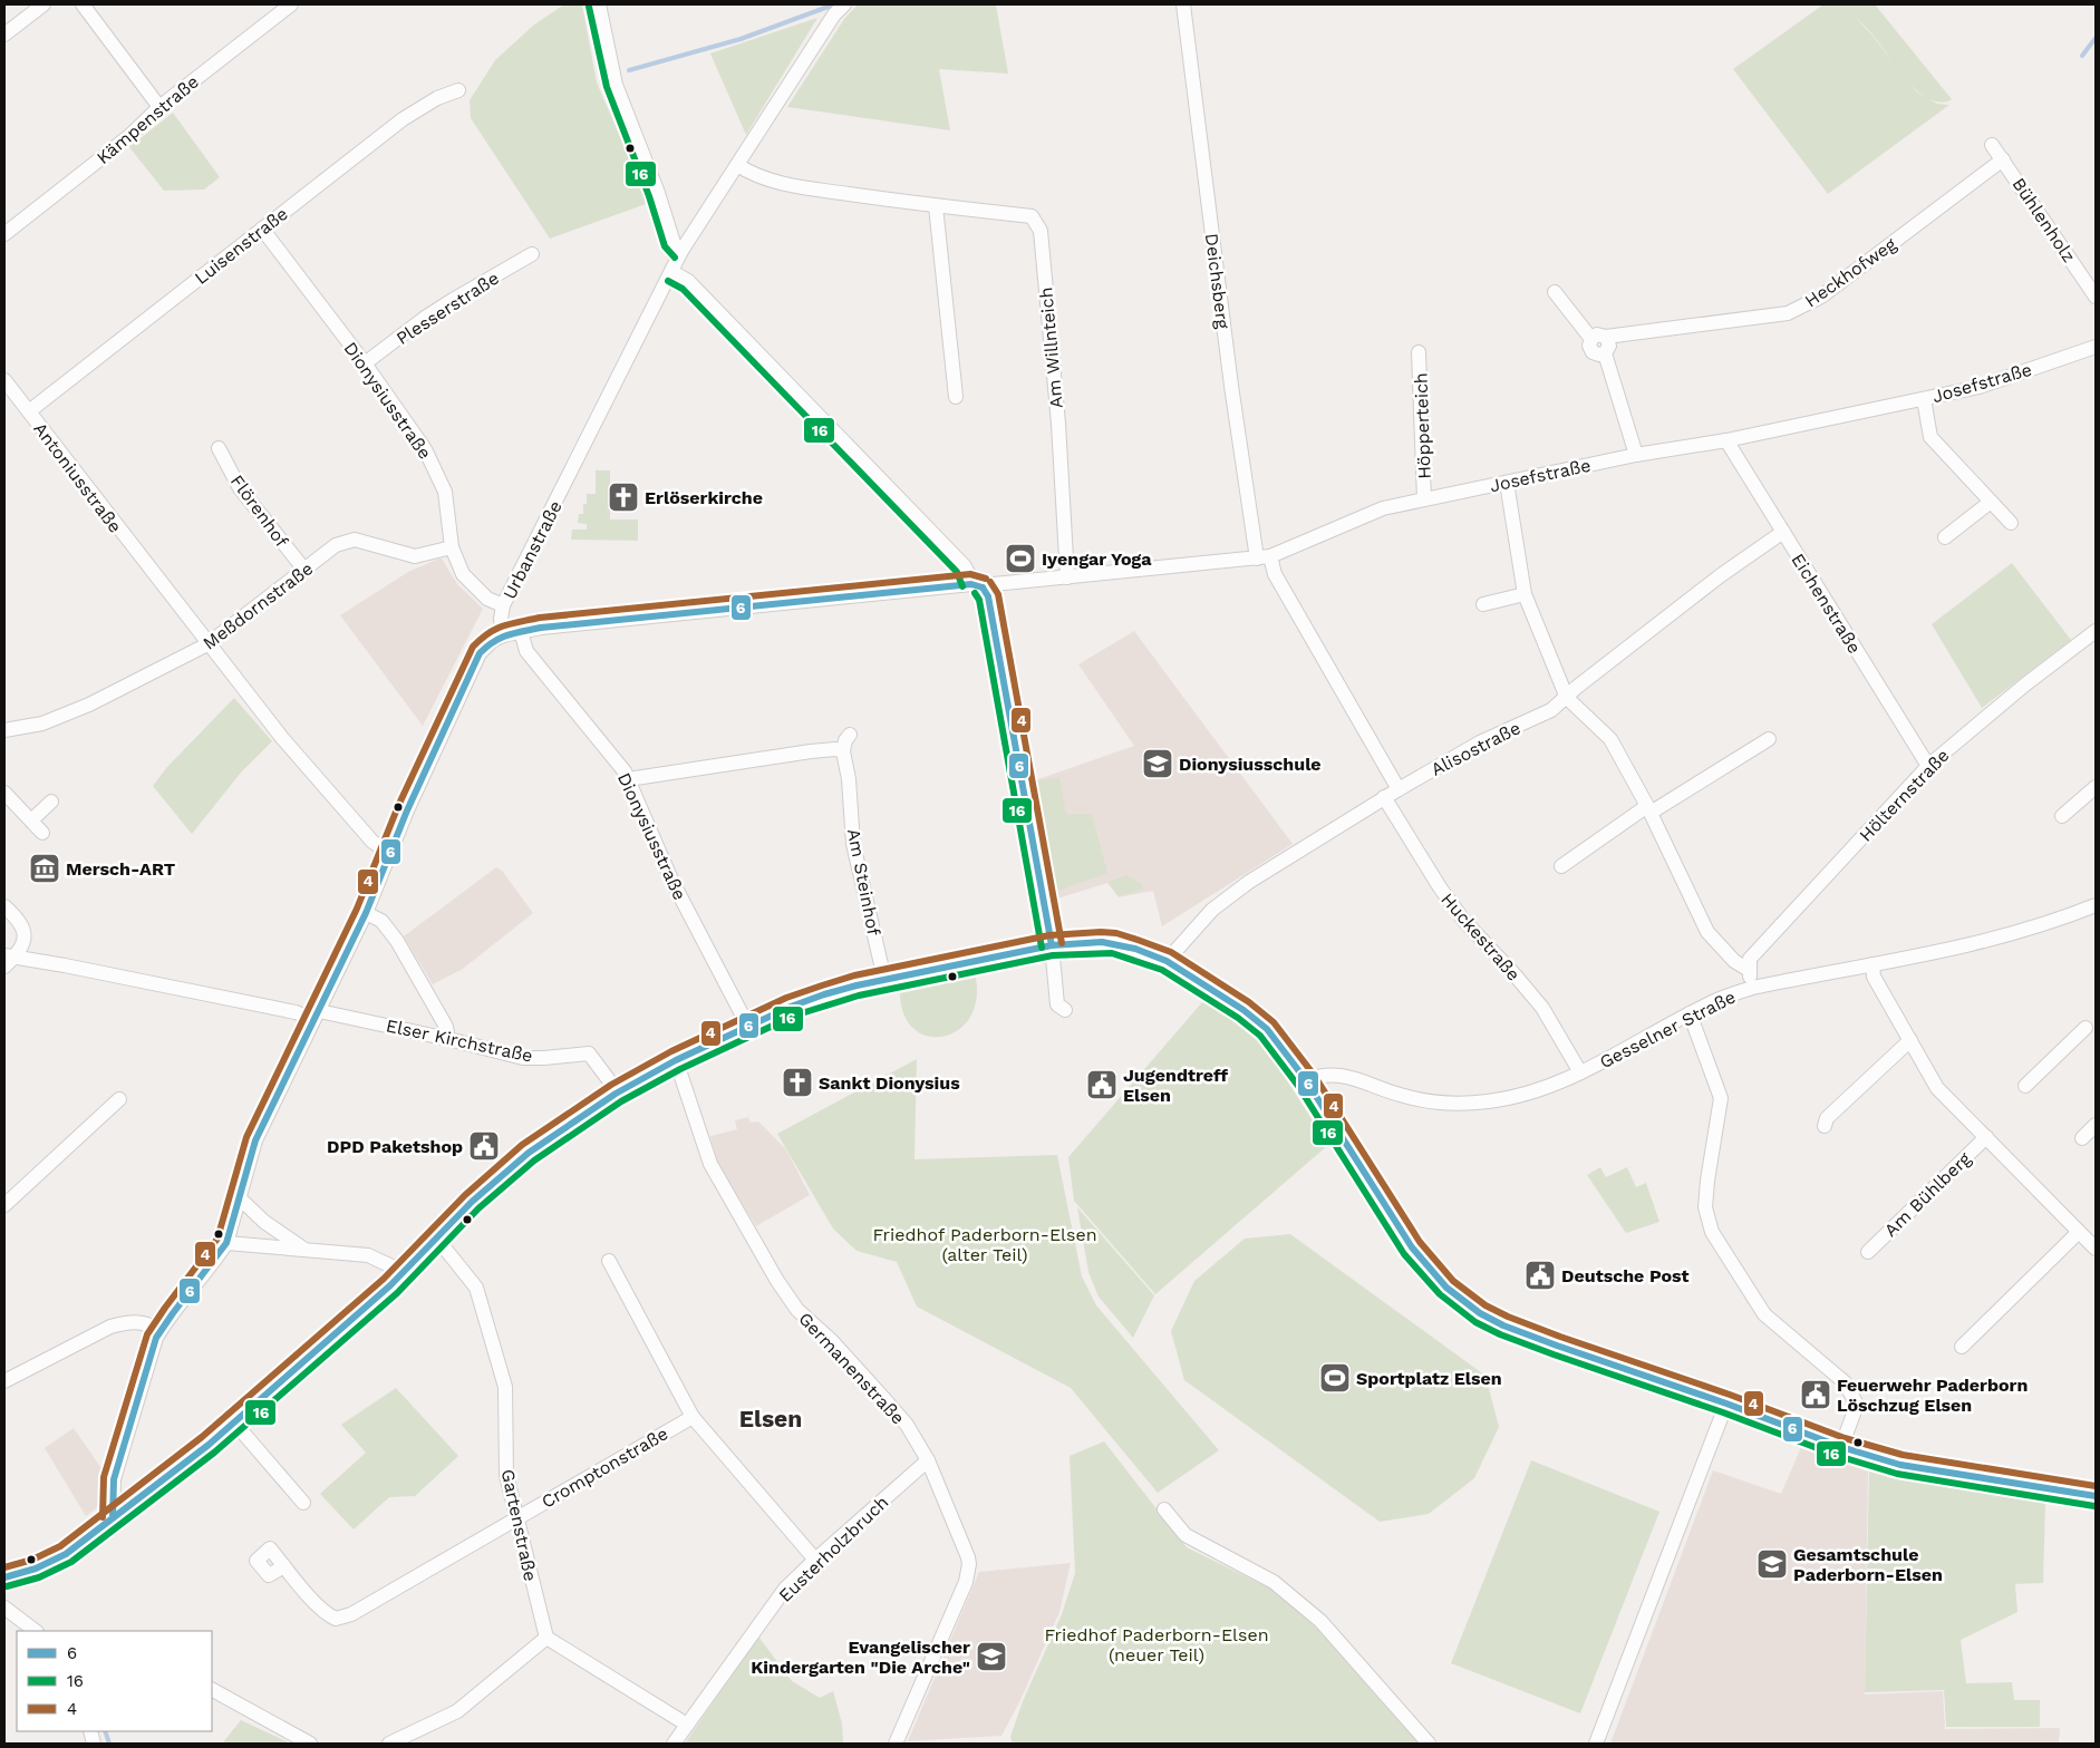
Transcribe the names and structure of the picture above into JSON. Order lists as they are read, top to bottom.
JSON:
{
  "streets": {
    "street": [
      "Kämpenstraße",
      "Bühlenholz",
      "Luisenstraße",
      "Heckhofweg",
      "Deichsberg",
      "Plesserstraße",
      "Am Willnteich",
      "Josefstraße",
      "Dionysiusstraße",
      "Höpperteich",
      "Antoniusstraße",
      "Flörenhof",
      "Urbanstraße",
      "Eichenstraße",
      "Meßdornstraße",
      "Alisostraße",
      "Hölternstraße",
      "Am Steinhof",
      "Huckestraße",
      "Gesselner Straße",
      "Elser Kirchstraße",
      "Am Bühlberg",
      "Germanenstraße",
      "Cromptonstraße",
      "Gartenstraße",
      "Eusterholzbruch"
    ]
  },
  "crossings": [
    ["Bühlenholz", "Heckhofweg"],
    ["Luisenstraße", "Dionysiusstraße"],
    ["Luisenstraße", "Antoniusstraße"],
    ["Deichsberg", "Josefstraße"],
    ["Plesserstraße", "Dionysiusstraße"],
    ["Am Willnteich", "Josefstraße"],
    ["Am Willnteich", "Urbanstraße"],
    ["Josefstraße", "Dionysiusstraße"],
    ["Josefstraße", "Höpperteich"],
    ["Josefstraße", "Urbanstraße"],
    ["Josefstraße", "Eichenstraße"],
    ["Dionysiusstraße", "Urbanstraße"],
    ["Dionysiusstraße", "Meßdornstraße"],
    ["Antoniusstraße", "Meßdornstraße"],
    ["Flörenhof", "Meßdornstraße"],
    ["Eichenstraße", "Alisostraße"],
    ["Eichenstraße", "Hölternstraße"],
    ["Alisostraße", "Huckestraße"],
    ["Huckestraße", "Gesselner Straße"],
    ["Gesselner Straße", "Am Bühlberg"],
    ["Germanenstraße", "Eusterholzbruch"],
    ["Cromptonstraße", "Gartenstraße"]
  ],
  "districts": ["Elsen"],
  "parks": ["Friedhof Paderborn-Elsen (alter Teil)", "Friedhof Paderborn-Elsen (neuer Teil)"],
  "places": {
    "church": ["Erlöserkirche", "Sankt Dionysius"],
    "sports": ["Iyengar Yoga", "Sportplatz Elsen"],
    "school or university": ["Dionysiusschule", "Gesamtschule Paderborn-Elsen", "Evangelischer Kindergarten \"Die Arche\""],
    "museum": ["Mersch-ART"],
    "public building": [
      "Jugendtreff Elsen",
      "DPD Paketshop",
      "Deutsche Post",
      "Feuerwehr Paderborn Löschzug Elsen"
    ]
  },
  "lines": ["transit line 16", "transit line 4", "transit line 6"],
  "legend": ["6", "16", "4"]
}
